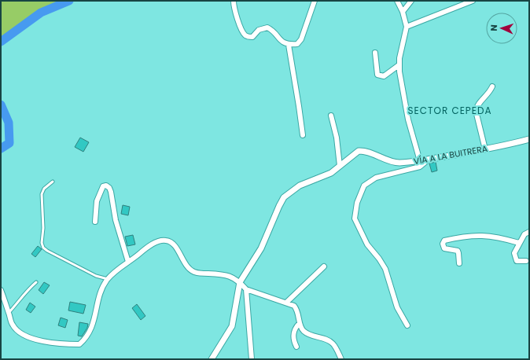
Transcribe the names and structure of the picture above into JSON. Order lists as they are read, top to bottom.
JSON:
{
  "streets": {
    "street": ["VÍA A LA BUITRERA"]
  },
  "districts": ["SECTOR CEPEDA"],
  "north": "left"
}
